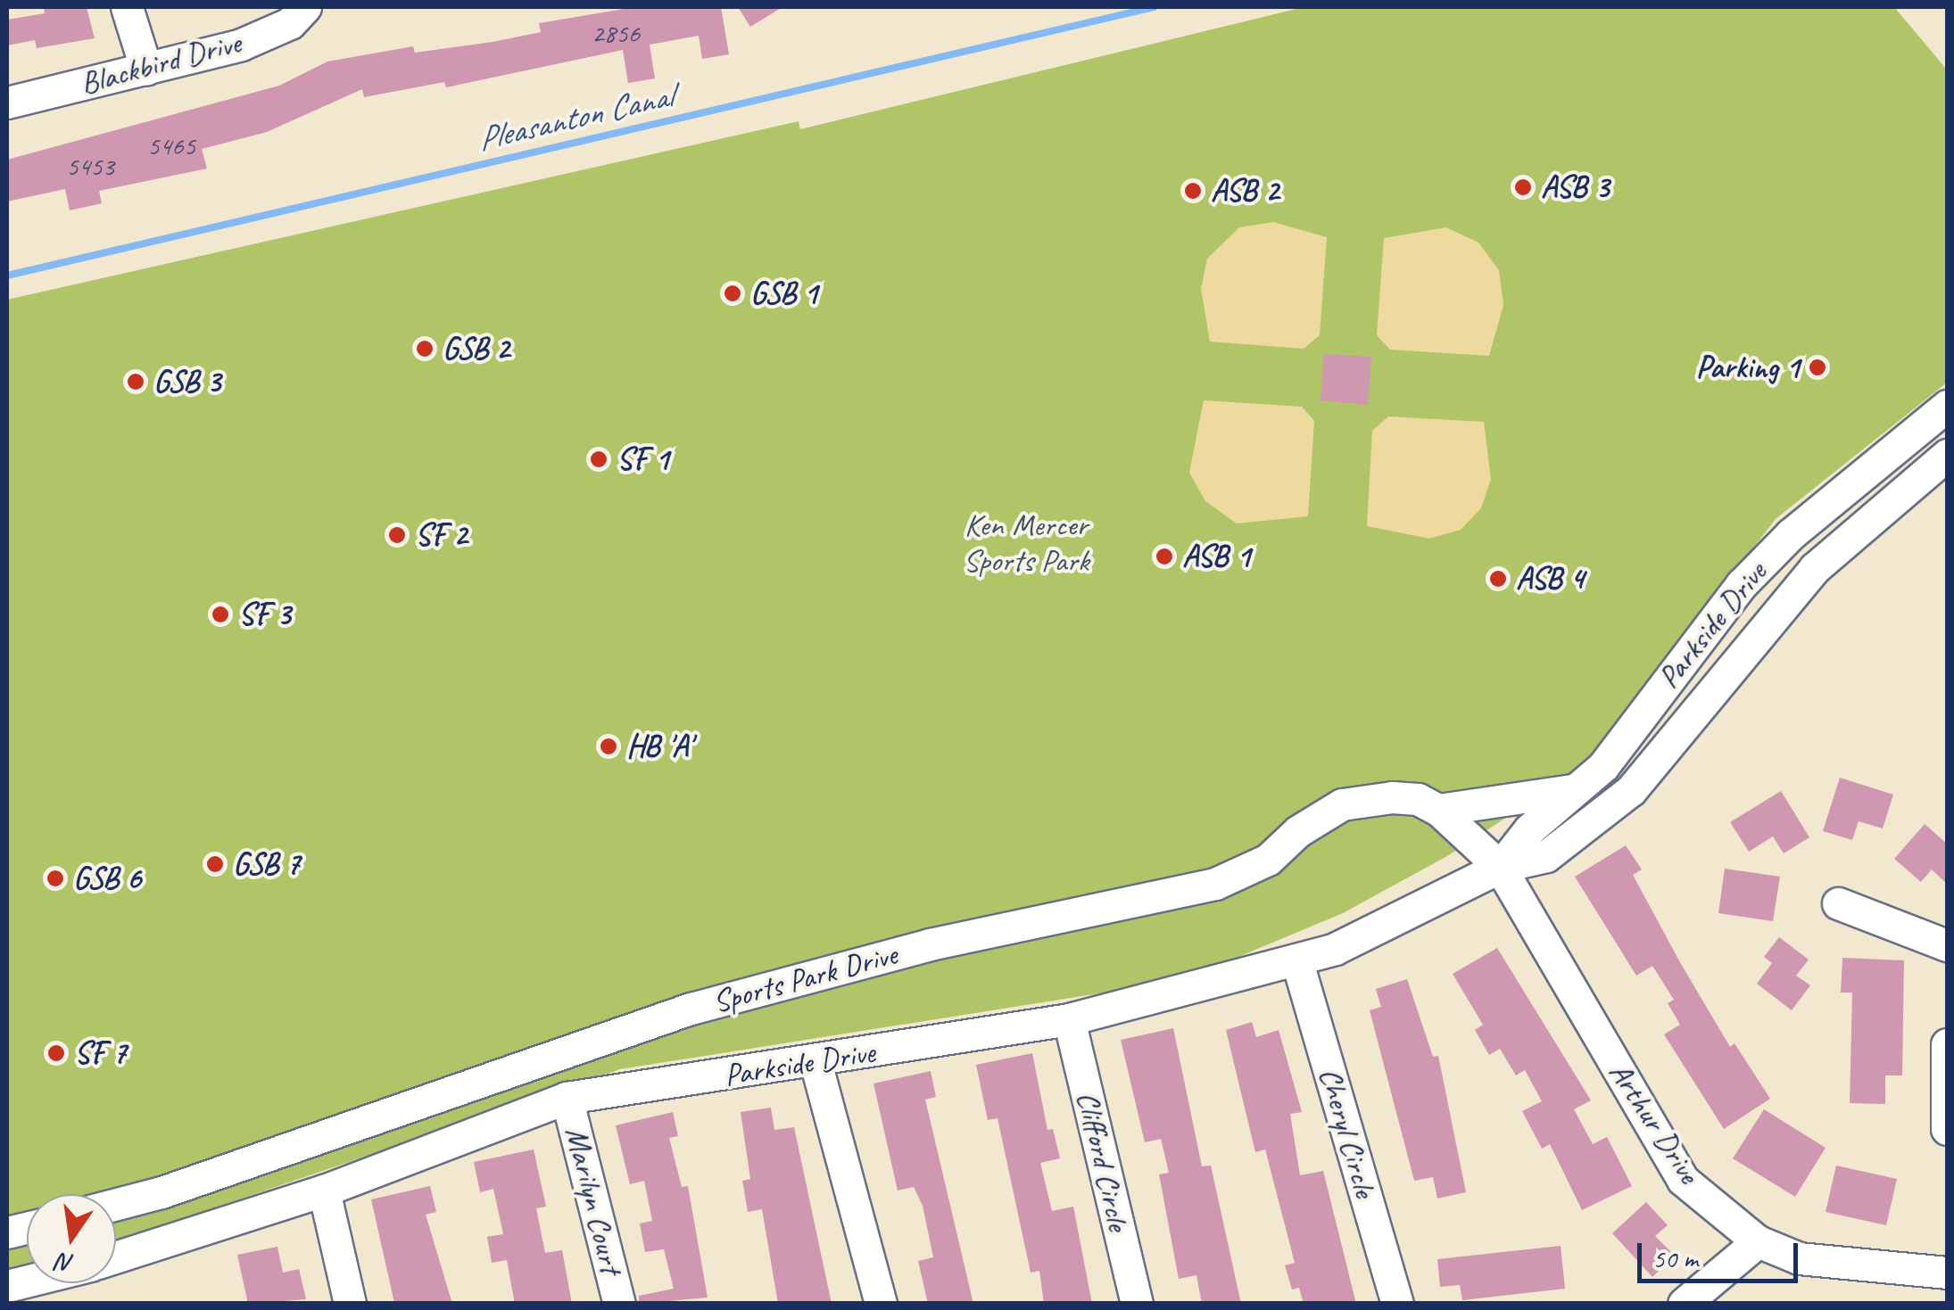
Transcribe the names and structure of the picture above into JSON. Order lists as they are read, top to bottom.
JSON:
{
  "streets": {
    "street": [
      "Blackbird Drive",
      "Parkside Drive",
      "Sports Park Drive",
      "Arthur Drive",
      "Cheryl Circle",
      "Clifford Circle",
      "Marilyn Court"
    ]
  },
  "crossings": [
    ["Parkside Drive", "Sports Park Drive"],
    ["Parkside Drive", "Arthur Drive"],
    ["Parkside Drive", "Cheryl Circle"],
    ["Parkside Drive", "Clifford Circle"],
    ["Parkside Drive", "Marilyn Court"],
    ["Sports Park Drive", "Arthur Drive"]
  ],
  "water": ["Pleasanton Canal"],
  "parks": ["Ken Mercer Sports Park"],
  "places": [
    "ASB 3",
    "ASB 2",
    "GSB 1",
    "GSB 2",
    "Parking 1",
    "GSB 3",
    "SF 1",
    "SF 2",
    "ASB 1",
    "ASB 4",
    "SF 3",
    "HB 'A'",
    "GSB 7",
    "GSB 6",
    "SF 7"
  ],
  "house_numbers": ["2856", "5465", "5453"],
  "scale_bar": "50 m",
  "north": "bottom"
}
